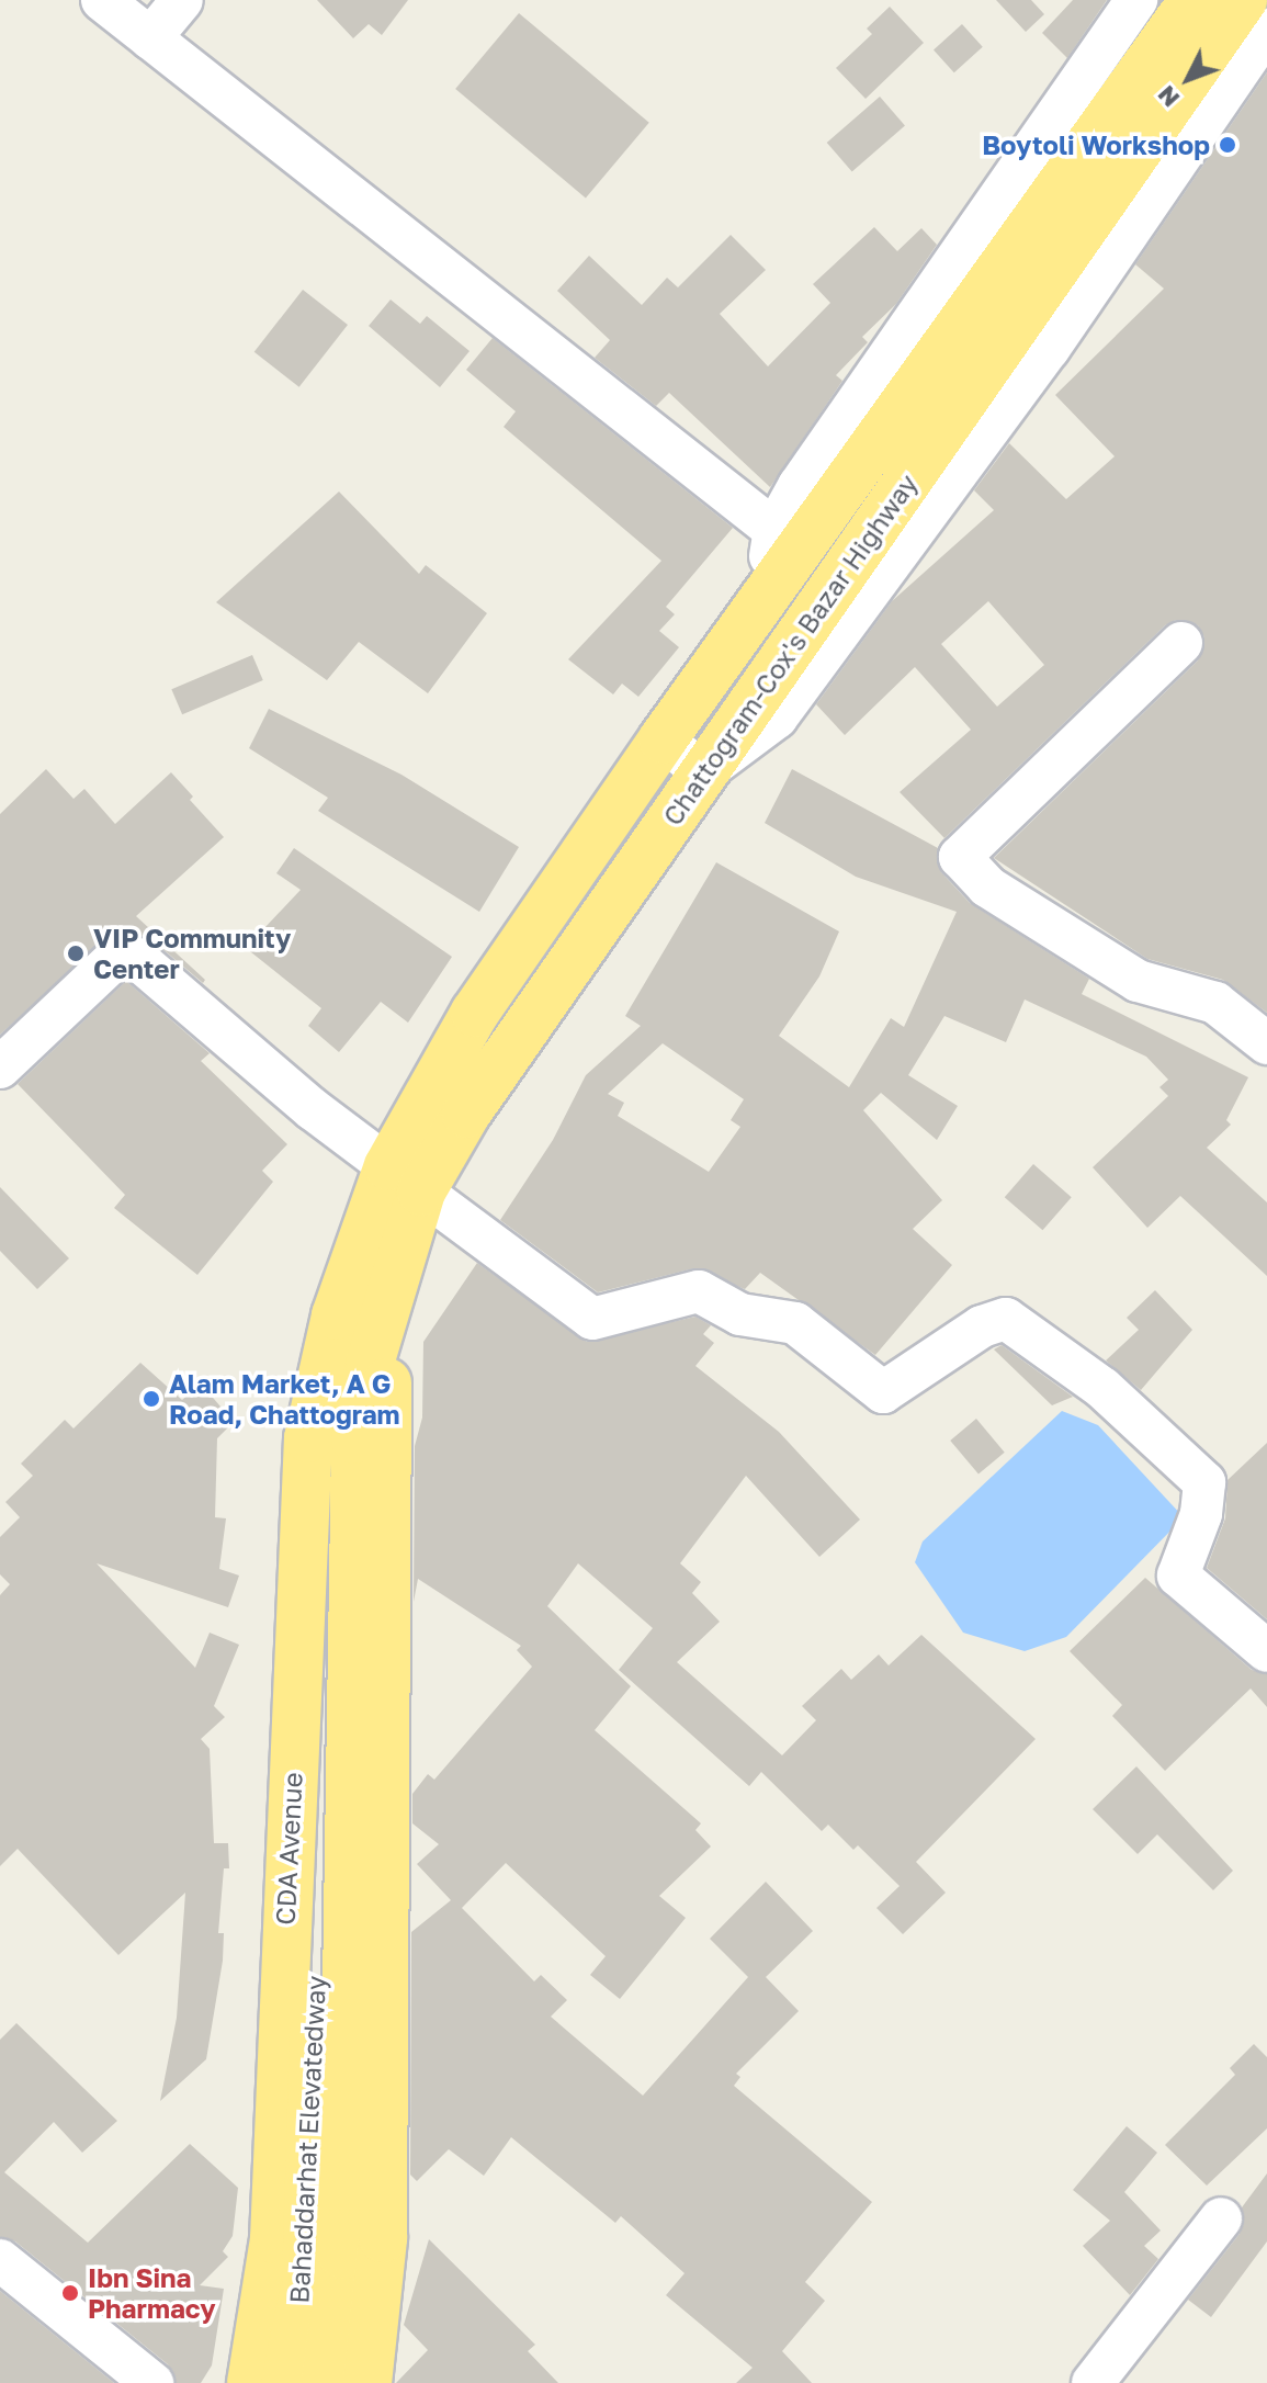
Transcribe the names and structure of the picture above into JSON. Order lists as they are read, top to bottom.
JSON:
{
  "streets": {
    "highway": ["Chattogram-Cox's Bazar Highway", "CDA Avenue", "Bahaddarhat Elevatedway"]
  },
  "crossings": [
    ["Chattogram-Cox's Bazar Highway", "CDA Avenue"],
    ["Chattogram-Cox's Bazar Highway", "Bahaddarhat Elevatedway"],
    ["CDA Avenue", "Bahaddarhat Elevatedway"]
  ],
  "places": [
    "Boytoli Workshop",
    "VIP Community Center",
    "Alam Market, A G Road, Chattogram",
    "Ibn Sina Pharmacy"
  ],
  "north": "bottom left"
}
